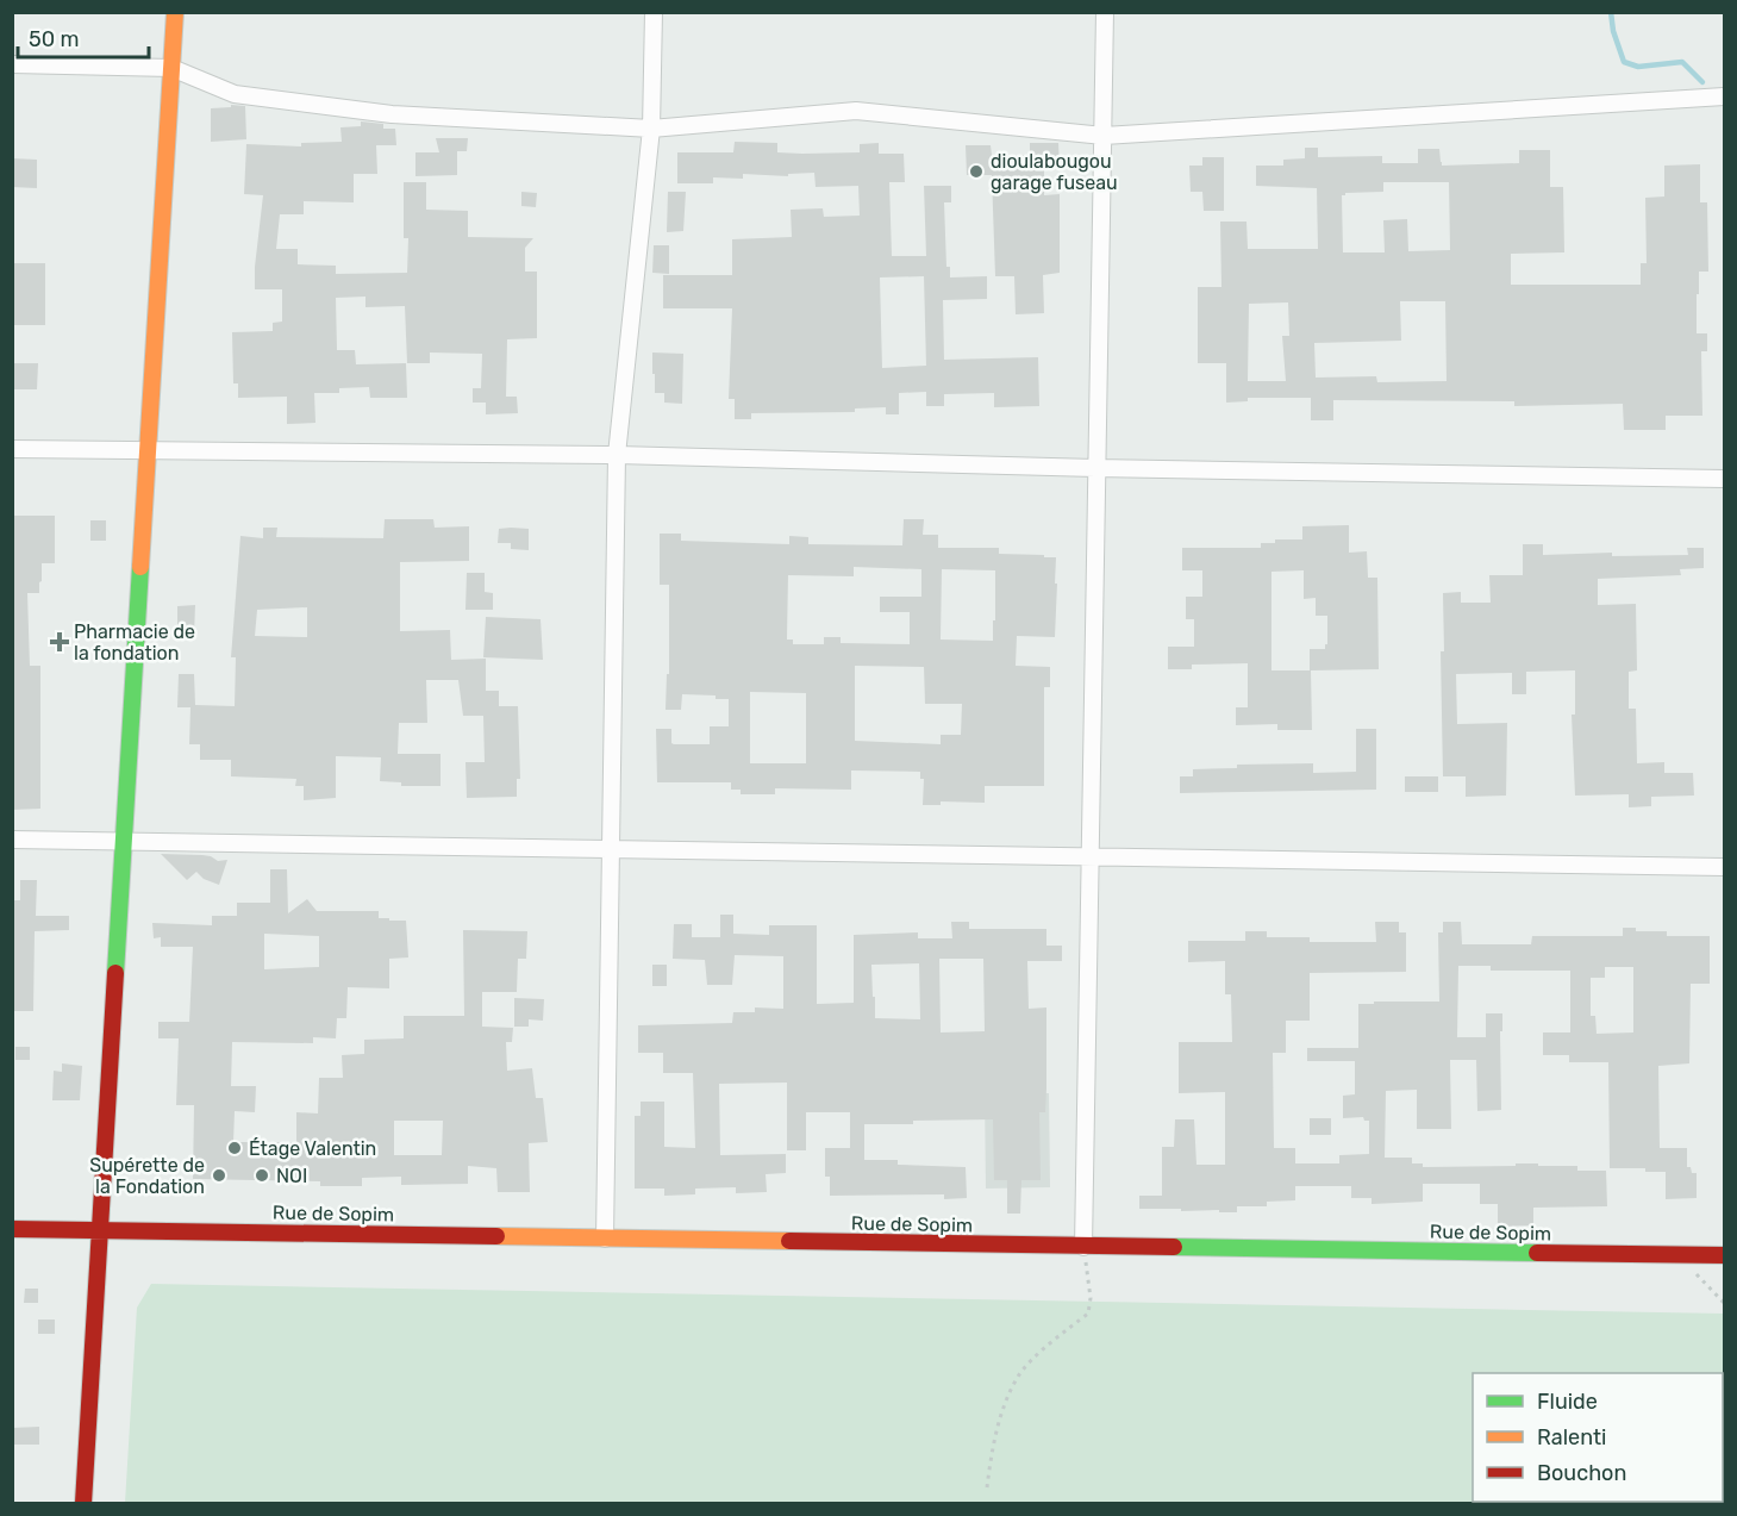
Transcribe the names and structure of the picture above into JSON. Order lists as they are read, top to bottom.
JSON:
{
  "streets": {
    "street": ["Rue de Sopim"]
  },
  "places": {
    "other": [
      "dioulabougou garage fuseau",
      "Étage Valentin",
      "Supérette de la Fondation",
      "NOI"
    ],
    "health": ["Pharmacie de la fondation"]
  },
  "legend": ["Fluide", "Ralenti", "Bouchon"],
  "scale_bar": "50 m"
}
